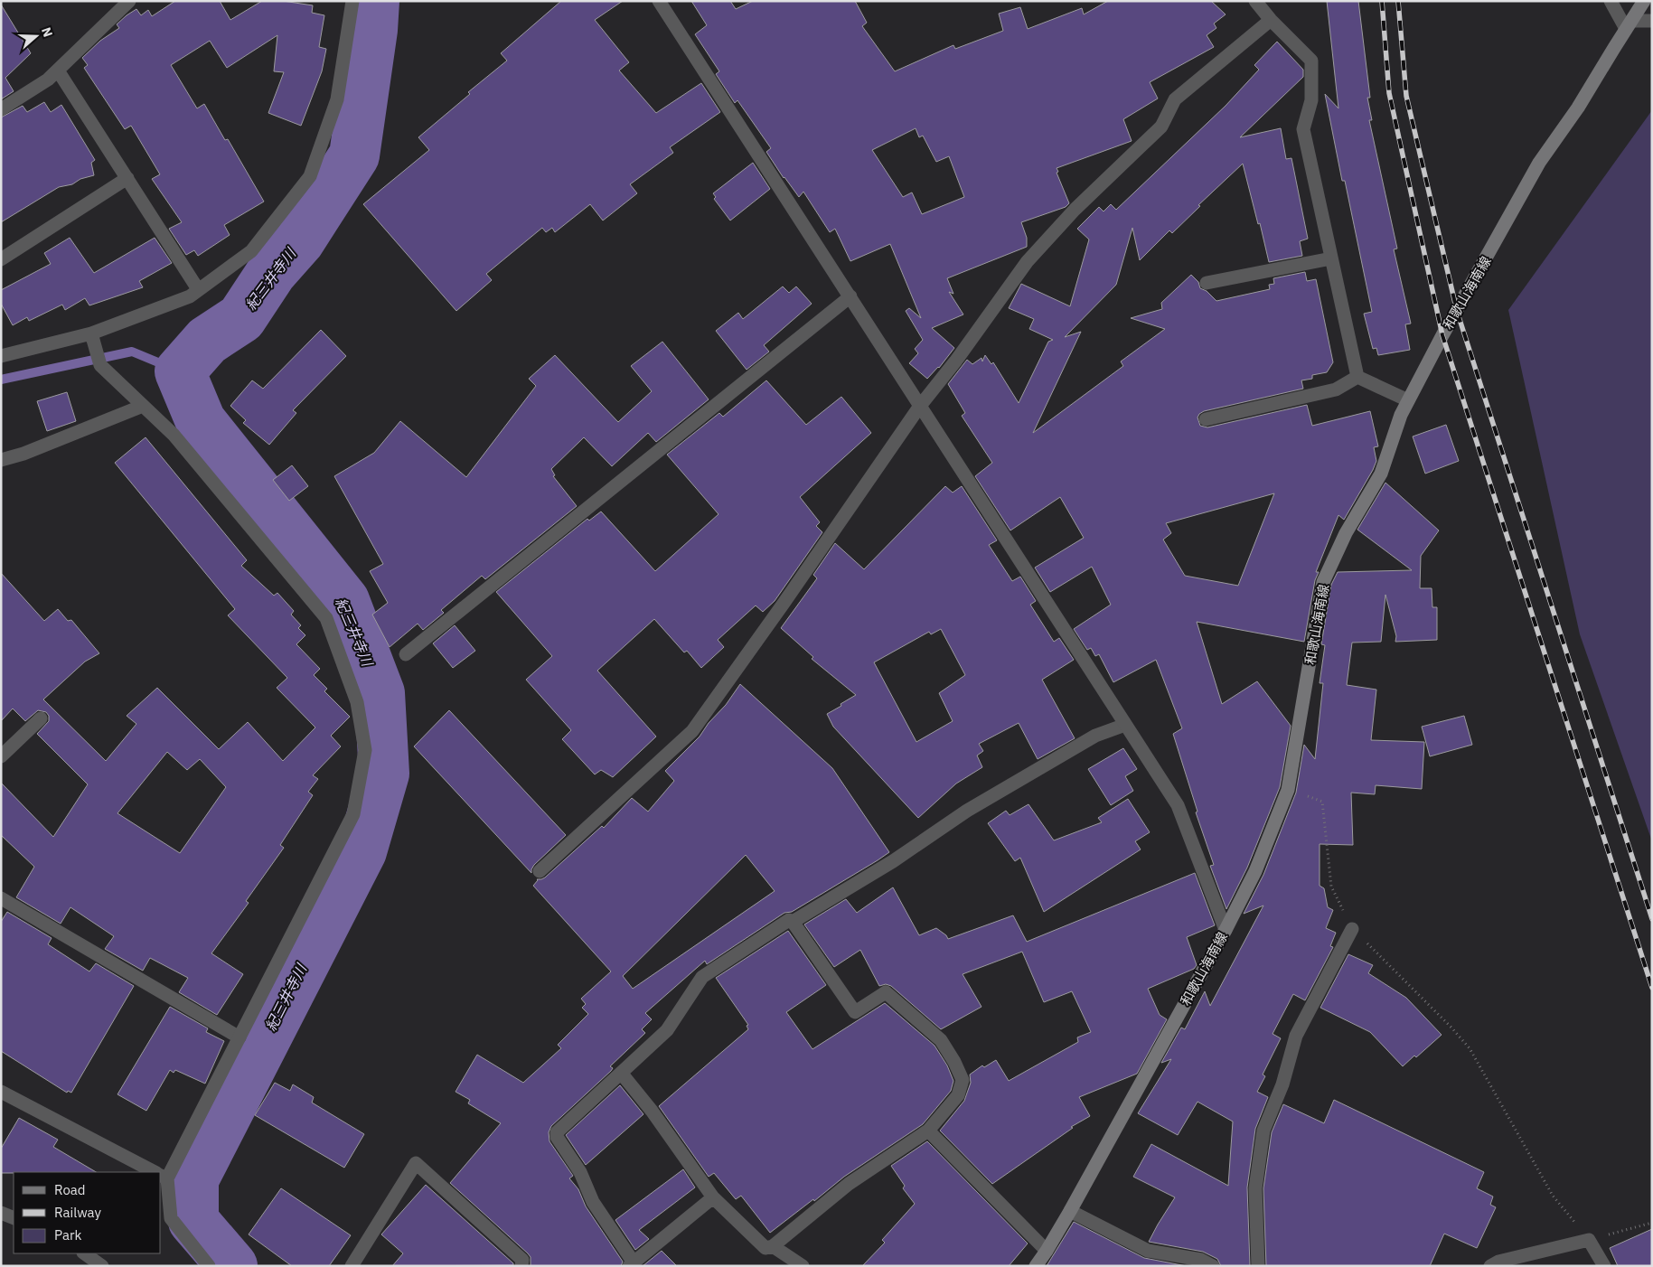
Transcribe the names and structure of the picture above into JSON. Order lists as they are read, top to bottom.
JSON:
{
  "streets": {
    "main road": ["和歌山海南線"]
  },
  "water": ["紀三井寺川"],
  "legend": ["Road", "Railway", "Park"],
  "north": "right"
}
